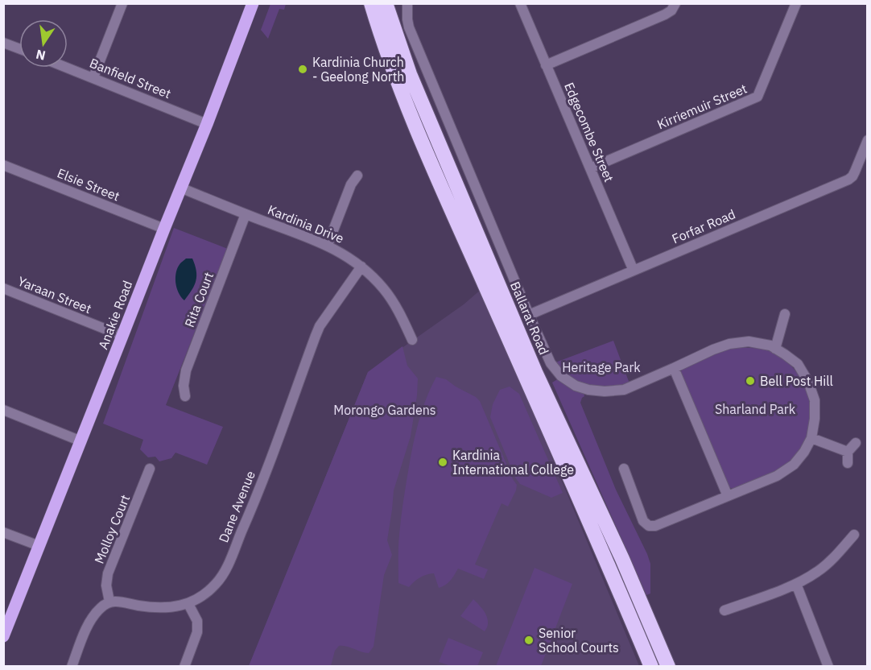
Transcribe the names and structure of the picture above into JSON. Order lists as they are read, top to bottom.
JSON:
{
  "streets": {
    "highway": ["Ballarat Road"],
    "main road": ["Anakie Road"],
    "street": [
      "Banfield Street",
      "Kirriemuir Street",
      "Edgecombe Street",
      "Elsie Street",
      "Kardinia Drive",
      "Forfar Road",
      "Yaraan Street",
      "Rita Court",
      "Dane Avenue",
      "Molloy Court"
    ]
  },
  "crossings": [
    ["Banfield Street", "Anakie Road"],
    ["Kirriemuir Street", "Edgecombe Street"],
    ["Edgecombe Street", "Forfar Road"],
    ["Elsie Street", "Anakie Road"],
    ["Kardinia Drive", "Rita Court"],
    ["Kardinia Drive", "Anakie Road"],
    ["Kardinia Drive", "Dane Avenue"],
    ["Forfar Road", "Ballarat Road"],
    ["Yaraan Street", "Anakie Road"],
    ["Dane Avenue", "Molloy Court"]
  ],
  "parks": ["Heritage Park", "Sharland Park", "Morongo Gardens"],
  "places": [
    "Kardinia Church - Geelong North",
    "Bell Post Hill",
    "Kardinia International College",
    "Senior School Courts"
  ],
  "north": "bottom"
}
